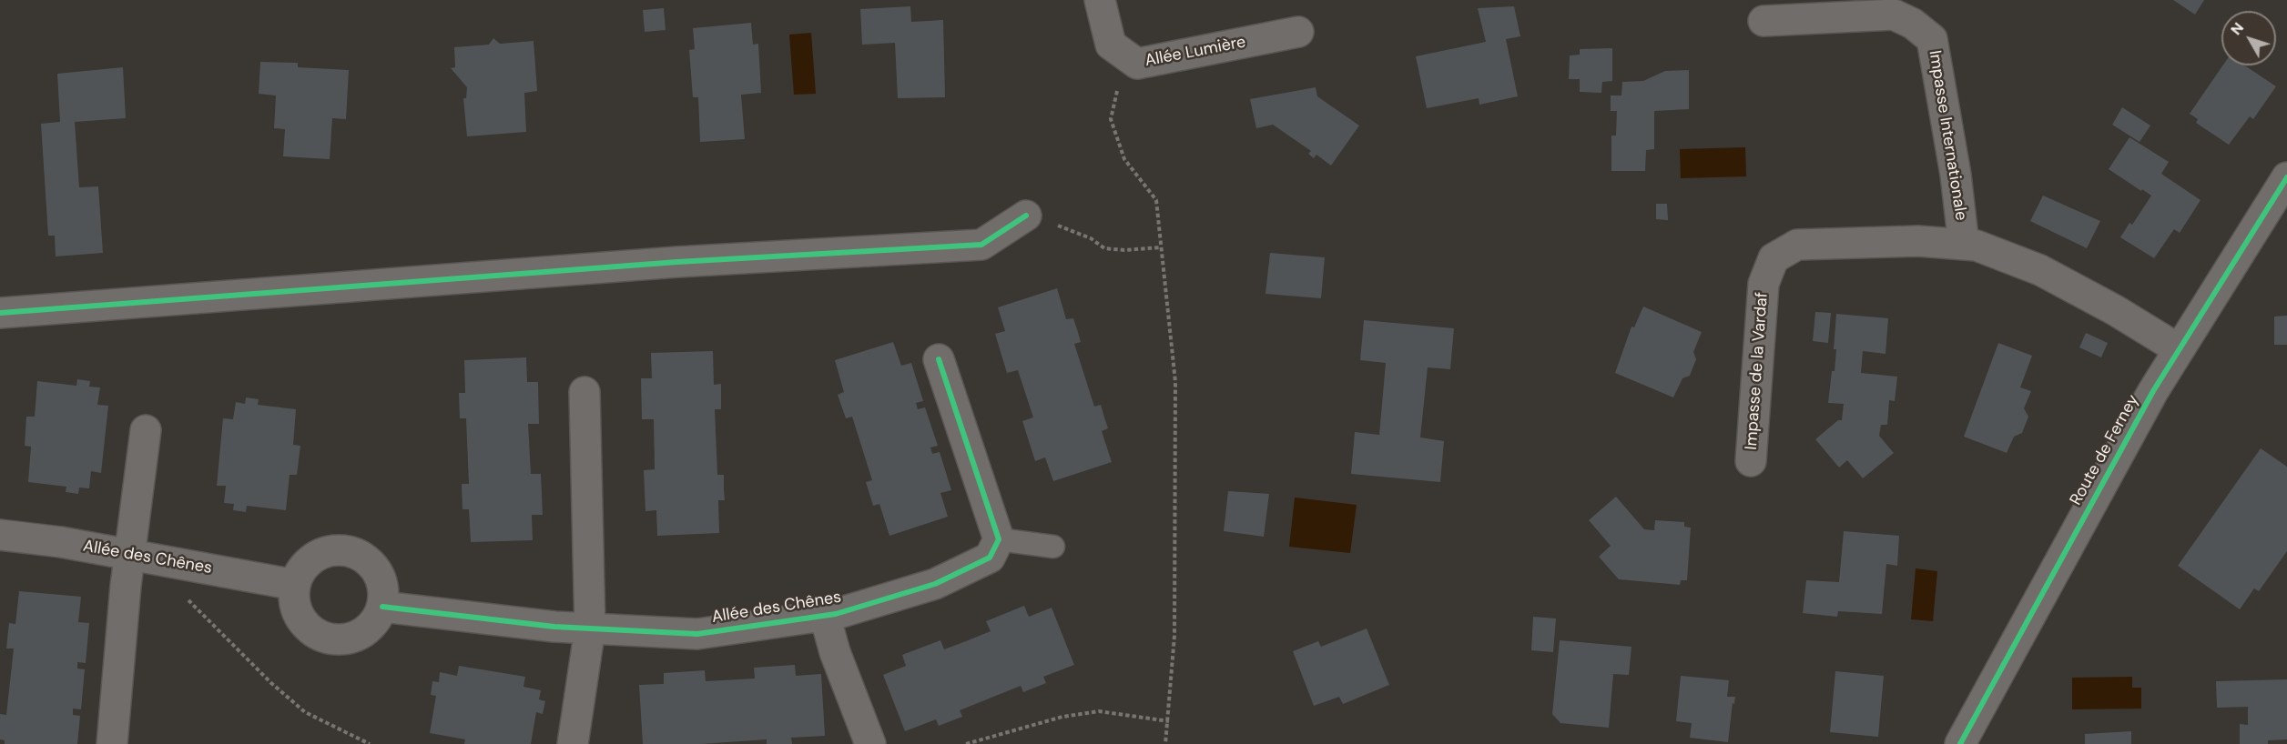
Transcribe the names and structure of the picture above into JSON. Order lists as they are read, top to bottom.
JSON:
{
  "streets": {
    "street": [
      "Allée Lumière",
      "Impasse Internationale",
      "Impasse de la Vardaf",
      "Route de Ferney",
      "Allée des Chênes"
    ]
  },
  "crossings": [
    ["Impasse Internationale", "Impasse de la Vardaf"],
    ["Impasse de la Vardaf", "Route de Ferney"]
  ],
  "north": "top left"
}
